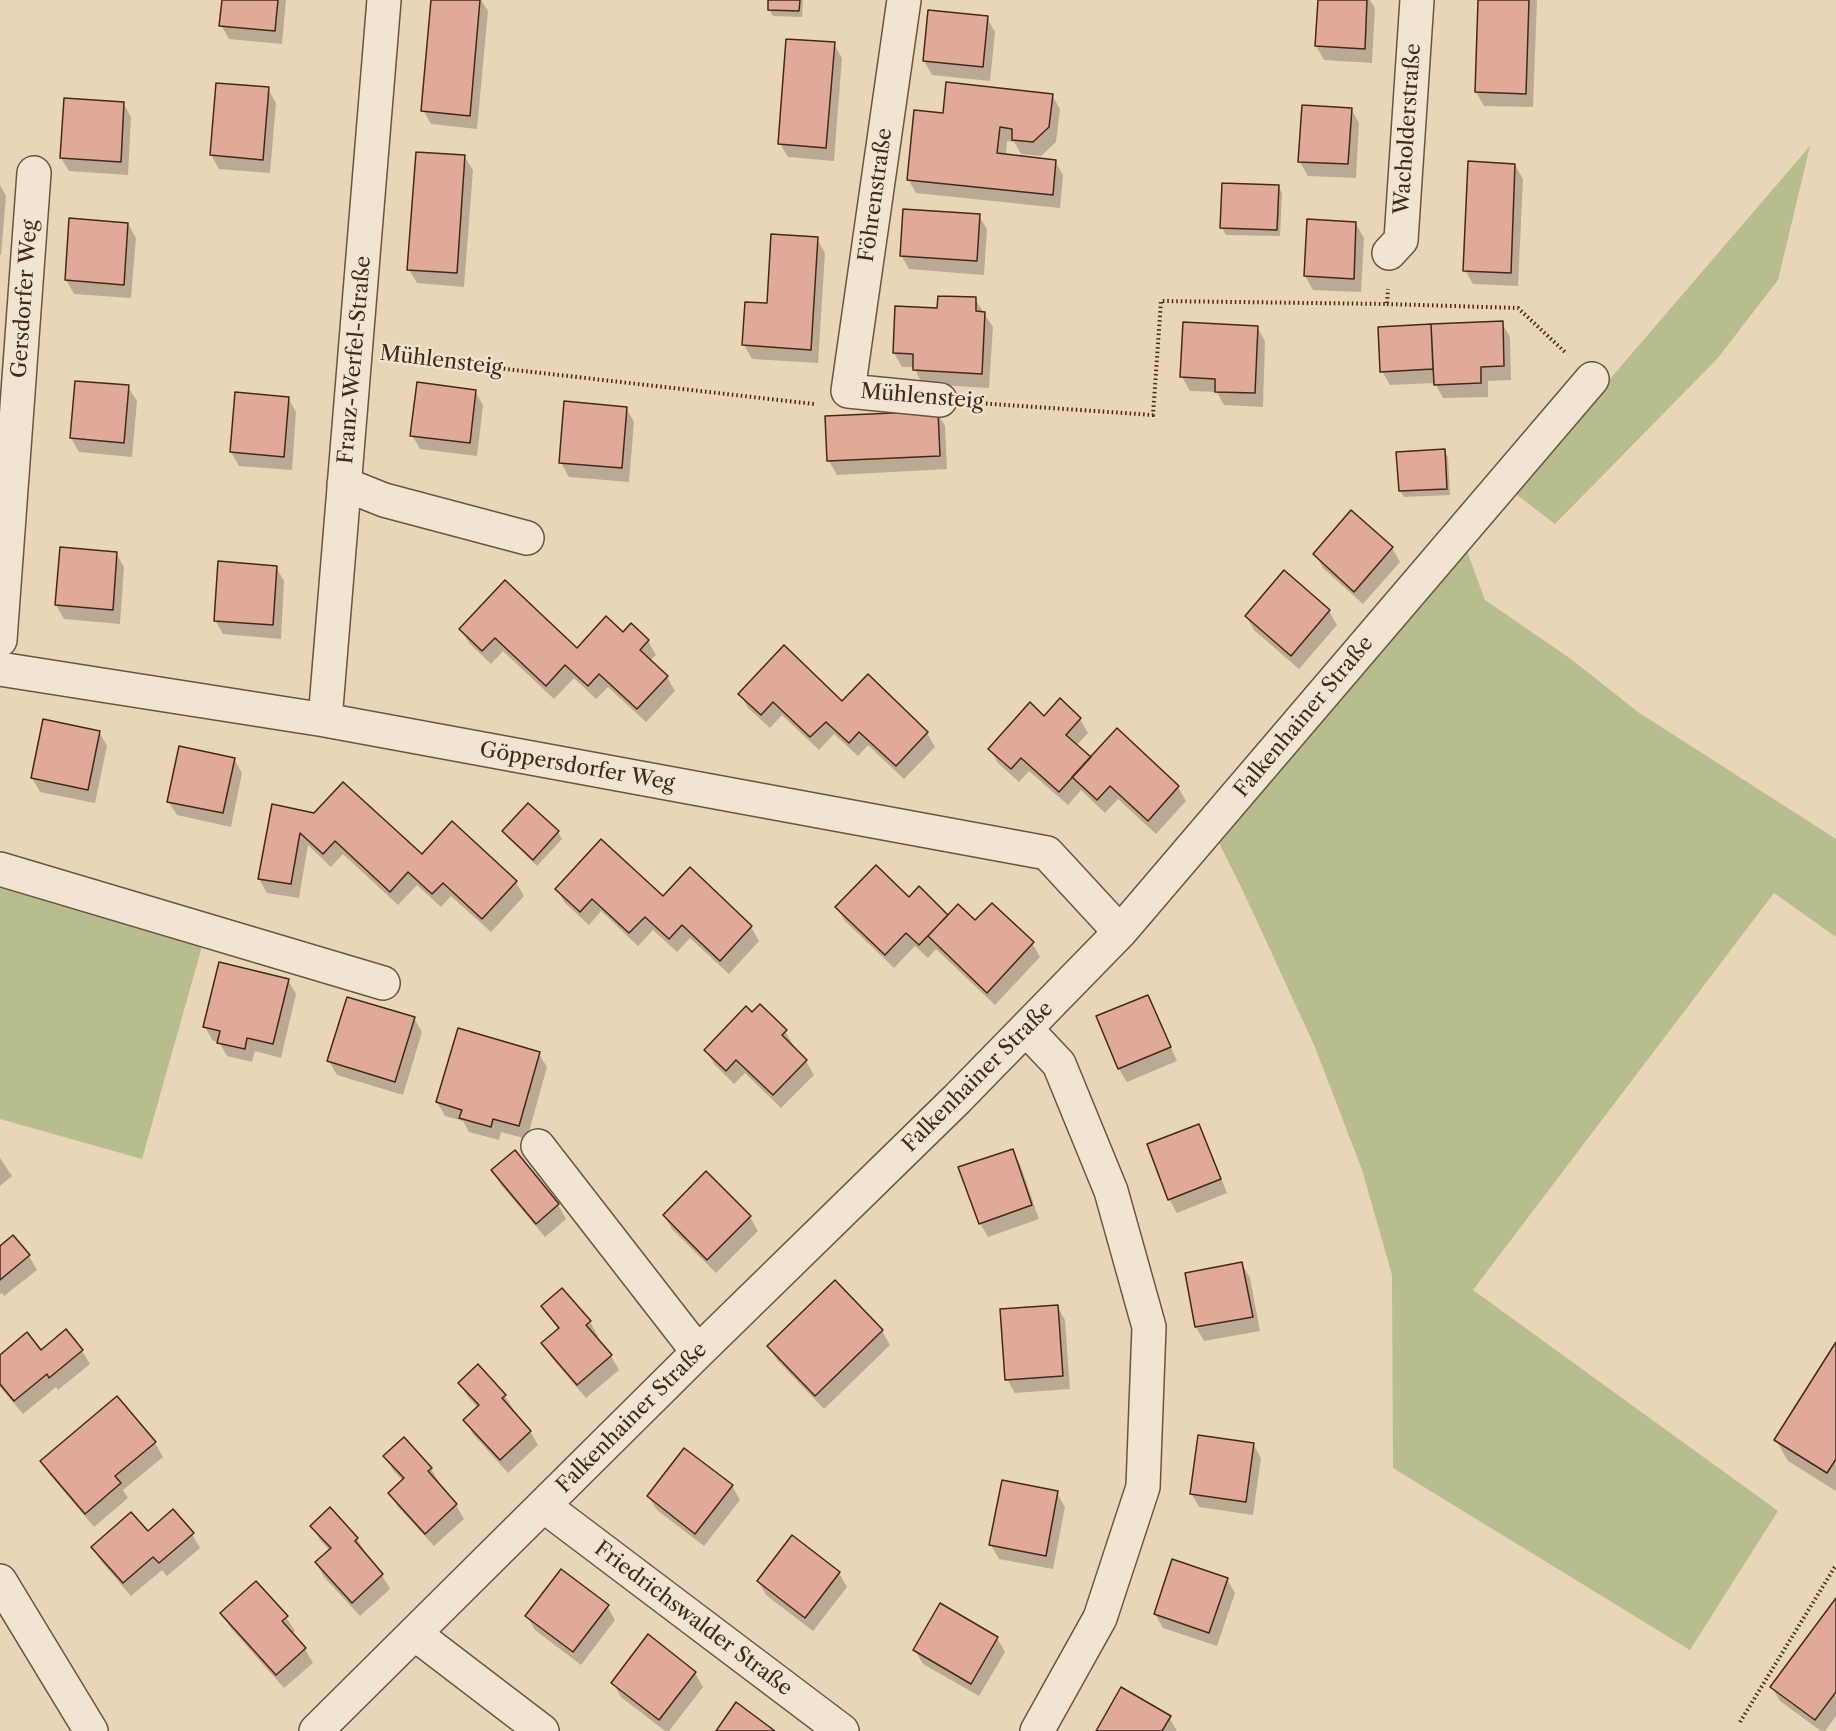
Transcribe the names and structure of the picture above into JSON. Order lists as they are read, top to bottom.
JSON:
{
  "streets": {
    "street": [
      "Wacholderstraße",
      "Föhrenstraße",
      "Gersdorfer Weg",
      "Franz-Werfel-Straße",
      "Mühlensteig",
      "Falkenhainer Straße",
      "Göppersdorfer Weg",
      "Friedrichswalder Straße"
    ]
  },
  "crossings": [
    ["Föhrenstraße", "Mühlensteig"],
    ["Franz-Werfel-Straße", "Mühlensteig"],
    ["Franz-Werfel-Straße", "Göppersdorfer Weg"],
    ["Mühlensteig", "Falkenhainer Straße"],
    ["Falkenhainer Straße", "Göppersdorfer Weg"],
    ["Falkenhainer Straße", "Friedrichswalder Straße"]
  ]
}
